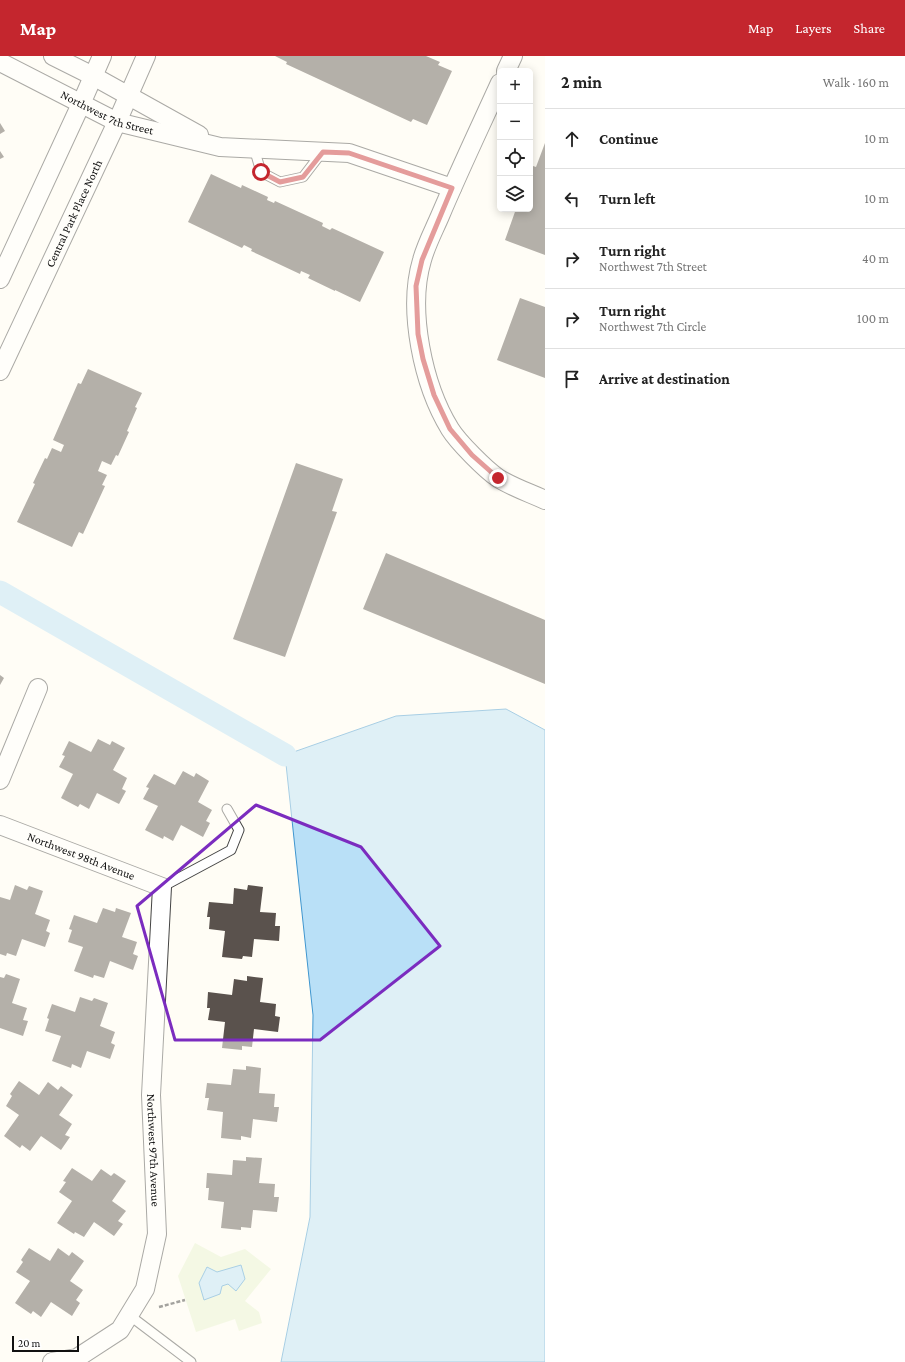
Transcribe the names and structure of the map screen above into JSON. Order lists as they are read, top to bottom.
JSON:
{
  "streets": {
    "street": [
      "Northwest 7th Street",
      "Central Park Place North",
      "Northwest 98th Avenue",
      "Northwest 97th Avenue"
    ]
  },
  "crossings": [
    ["Northwest 7th Street", "Central Park Place North"],
    ["Northwest 98th Avenue", "Northwest 97th Avenue"]
  ],
  "scale_bar": "20 m",
  "page": {
    "header": "Map",
    "nav": ["Map", "Layers", "Share"],
    "heading": ["2 min", "Walk · 160 m"],
    "map_buttons": ["+", "−"],
    "list": [
      ["Continue", "10 m"],
      ["Turn left", "10 m"],
      ["Turn right", "Northwest 7th Street", "40 m"],
      ["Turn right", "Northwest 7th Circle", "100 m"],
      "Arrive at destination"
    ],
    "scale": "20 m"
  }
}
